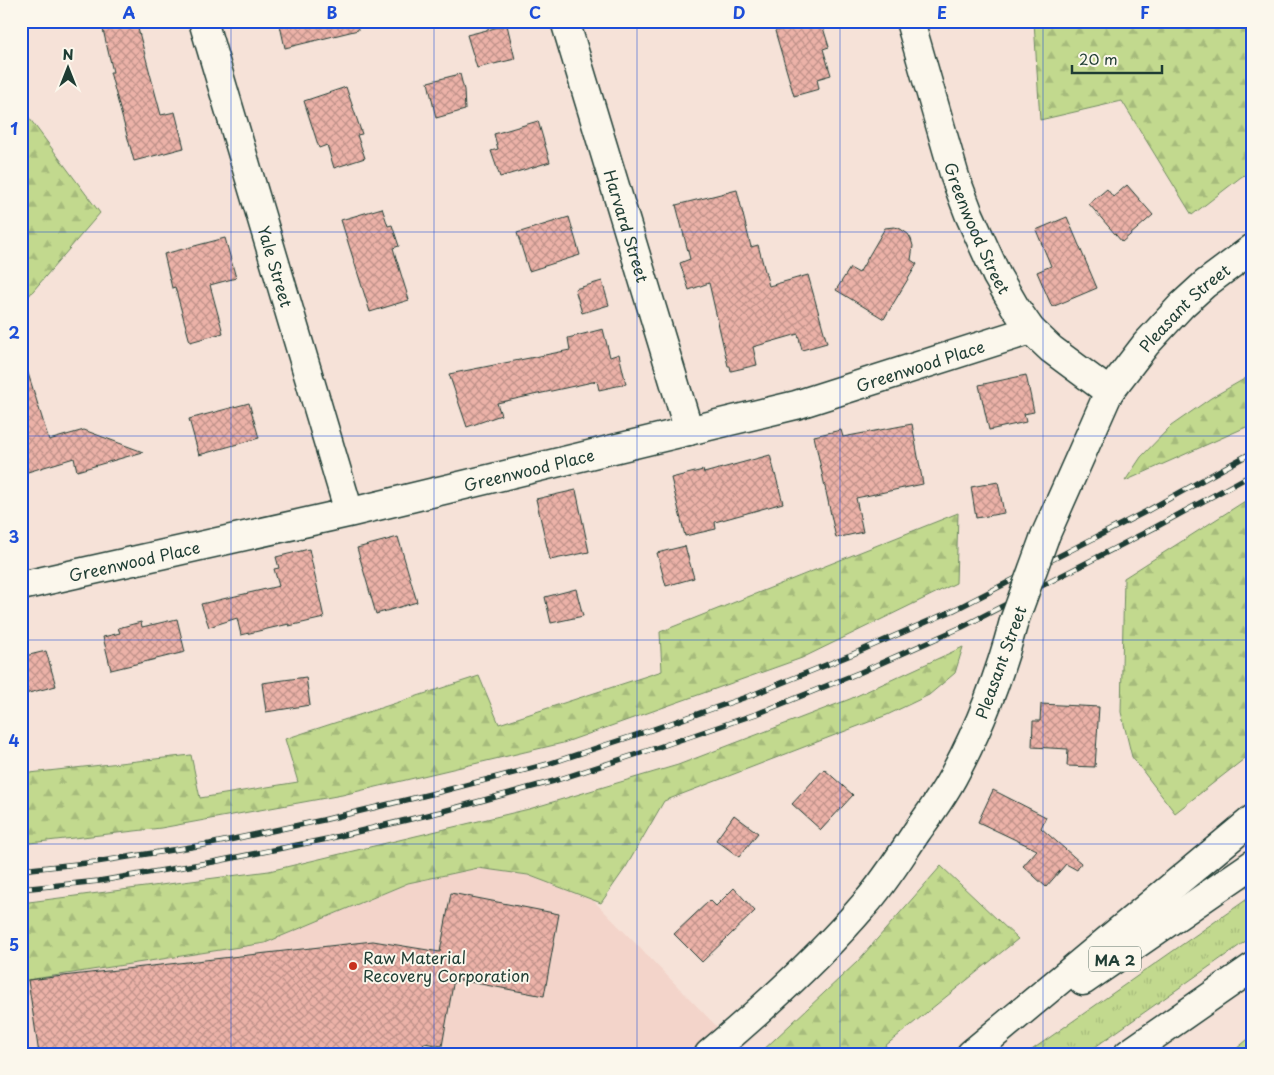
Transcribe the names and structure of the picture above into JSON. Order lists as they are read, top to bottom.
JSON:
{
  "streets": {
    "main road": [
      "Harvard Street",
      "Greenwood Street",
      "Yale Street",
      "Pleasant Street",
      "Greenwood Place",
      "MA 2"
    ]
  },
  "crossings": [
    ["Harvard Street", "Greenwood Place"],
    ["Greenwood Street", "Pleasant Street"],
    ["Greenwood Street", "Greenwood Place"],
    ["Yale Street", "Greenwood Place"]
  ],
  "places": ["Raw Material Recovery Corporation"],
  "scale_bar": "20 m",
  "north": "top",
  "grid": {
    "columns": [
      "A",
      "B",
      "C",
      "D",
      "E",
      "F"
    ],
    "rows": [
      "1",
      "2",
      "3",
      "4",
      "5"
    ]
  }
}
